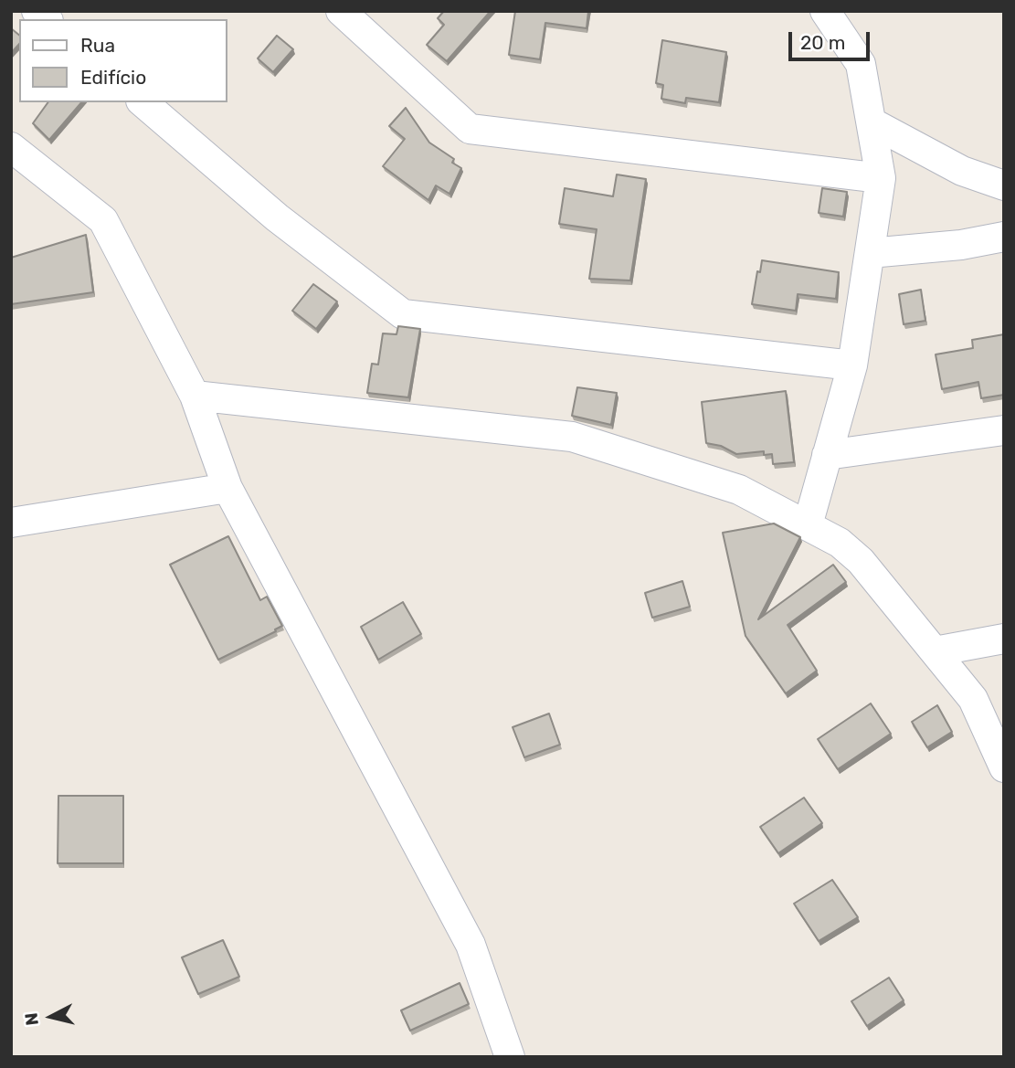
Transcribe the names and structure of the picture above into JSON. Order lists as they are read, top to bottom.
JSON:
{
  "legend": ["Rua", "Edifício"],
  "scale_bar": "20 m",
  "north": "left"
}
